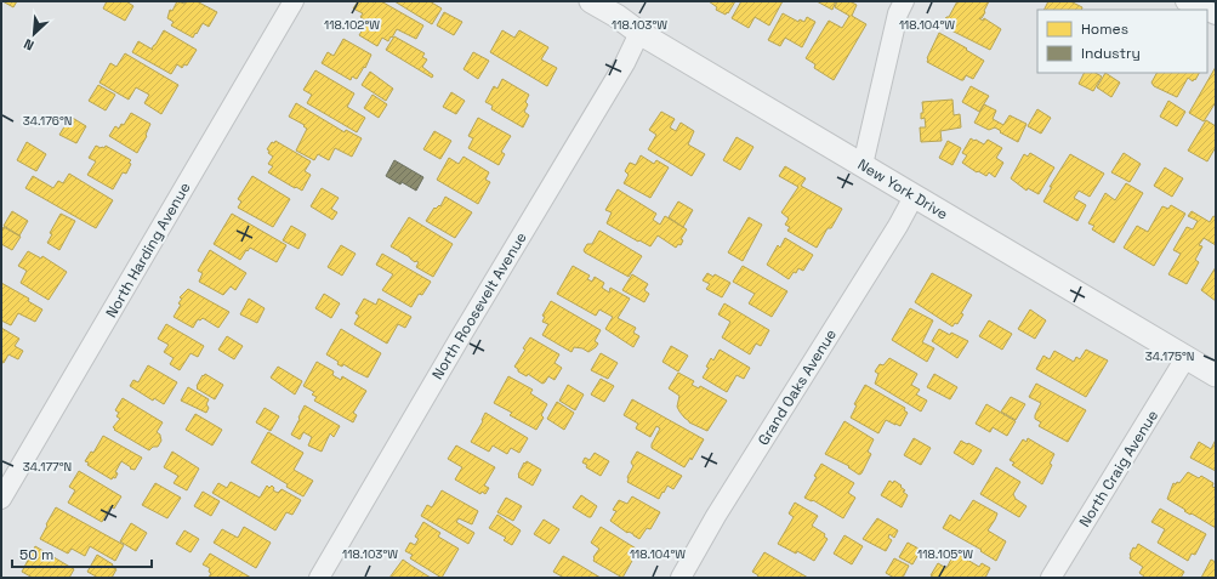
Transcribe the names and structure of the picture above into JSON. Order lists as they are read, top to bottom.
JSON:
{
  "streets": {
    "street": [
      "New York Drive",
      "North Harding Avenue",
      "North Roosevelt Avenue",
      "Grand Oaks Avenue",
      "North Craig Avenue"
    ]
  },
  "crossings": [
    ["New York Drive", "North Roosevelt Avenue"],
    ["New York Drive", "Grand Oaks Avenue"],
    ["New York Drive", "North Craig Avenue"]
  ],
  "legend": ["Homes", "Industry"],
  "scale_bar": "50 m",
  "north": "bottom left",
  "coordinates": [
    "118.102°W",
    "118.103°W",
    "118.104°W",
    "34.176°N",
    "34.175°N",
    "34.177°N",
    "118.105°W"
  ]
}
